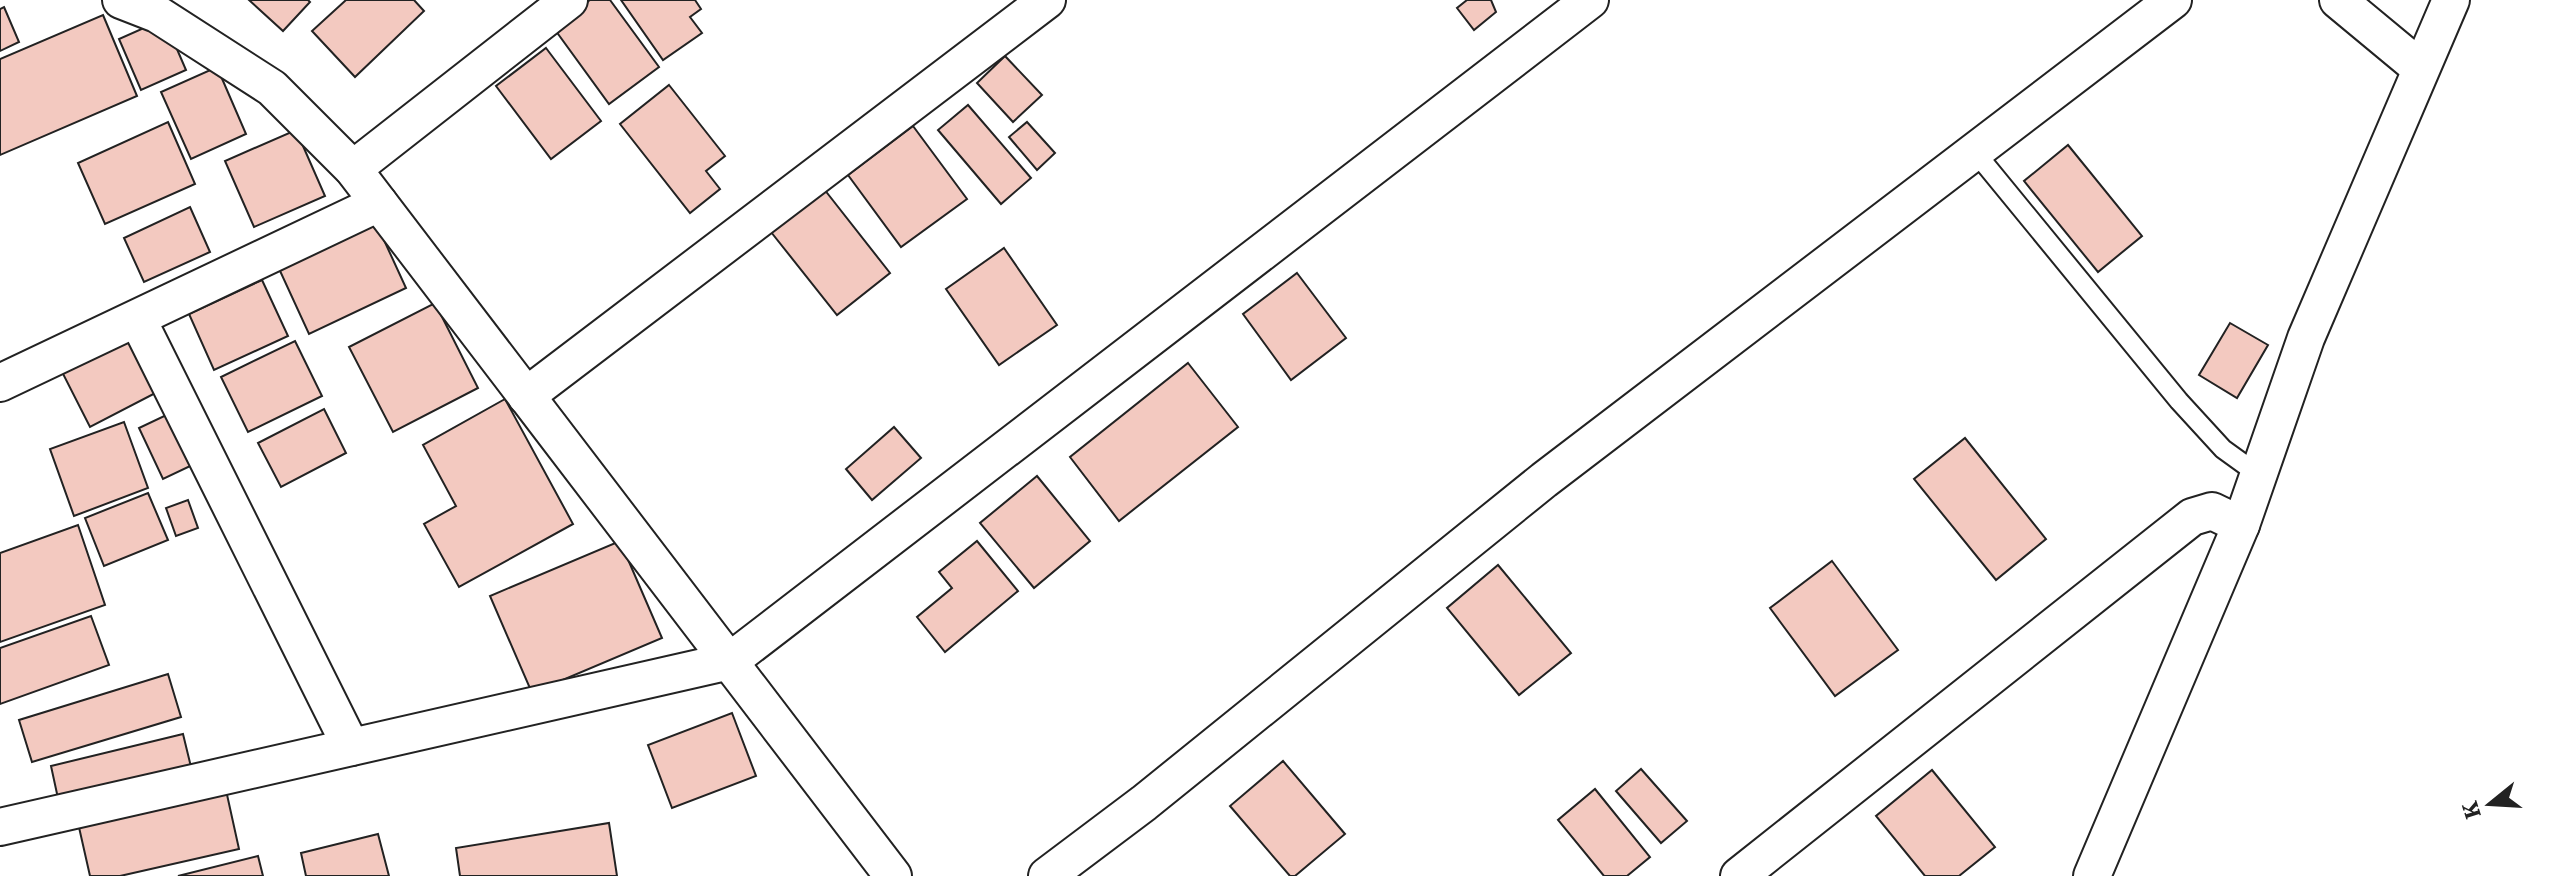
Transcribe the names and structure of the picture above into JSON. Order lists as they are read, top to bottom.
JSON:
{
  "north": "left"
}
